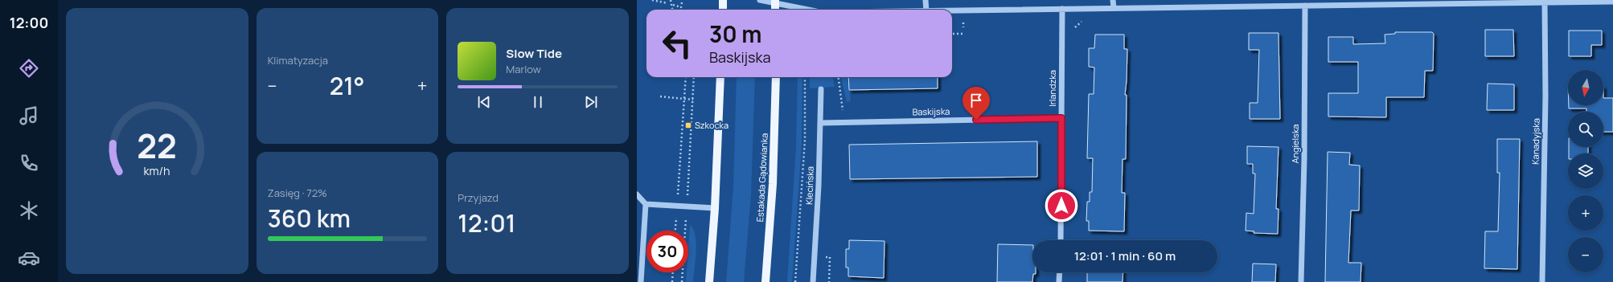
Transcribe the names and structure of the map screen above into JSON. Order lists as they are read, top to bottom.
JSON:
{
  "streets": {
    "main road": ["Estakada Gądowianka"],
    "street": [
      "Irlandzka",
      "Baskijska",
      "Kanadyjska",
      "Angielska",
      "Klecińska"
    ]
  },
  "crossings": [
    ["Irlandzka", "Baskijska"],
    ["Baskijska", "Klecińska"]
  ],
  "places": {
    "transit": ["Szkocka"]
  },
  "north": "bottom",
  "page": {
    "tabs": "12:00",
    "tile": [
      "Klimatyzacja",
      ["Zasięg · 72%", "360 km"],
      ["Przyjazd", "12:01"]
    ],
    "turn": ["30 m", "Baskijska"],
    "song": ["Slow Tide", "Marlow"],
    "map_buttons": ["+", "−"],
    "heat": ["−", "21°", "+"],
    "limit": "30",
    "trip": "12:01 · 1 min · 60 m",
    "gauge": ["22", "km/h"]
  }
}
